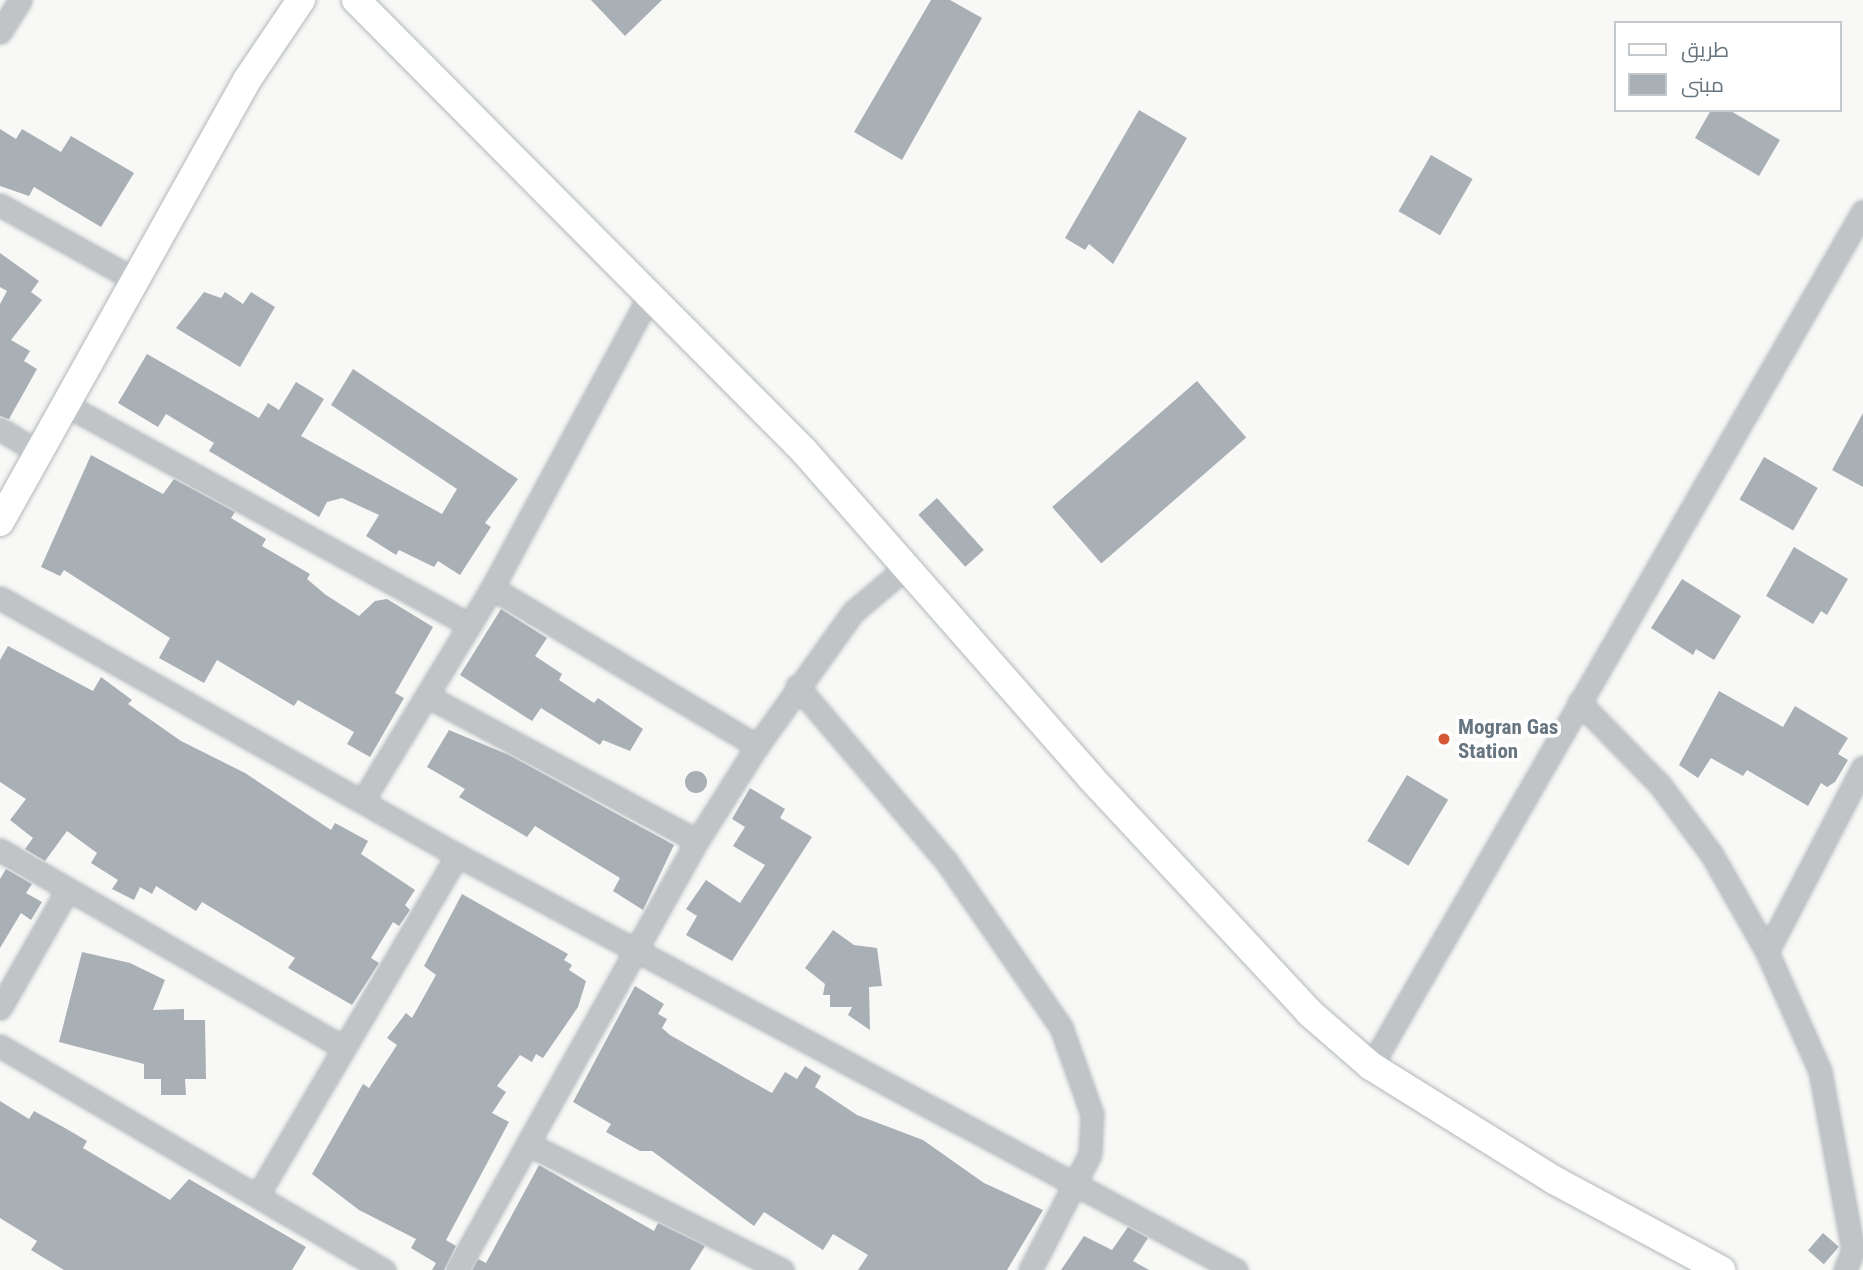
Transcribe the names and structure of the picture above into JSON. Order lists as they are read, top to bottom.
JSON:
{
  "places": ["Mogran Gas Station"],
  "legend": ["طريق", "مبنى"]
}
